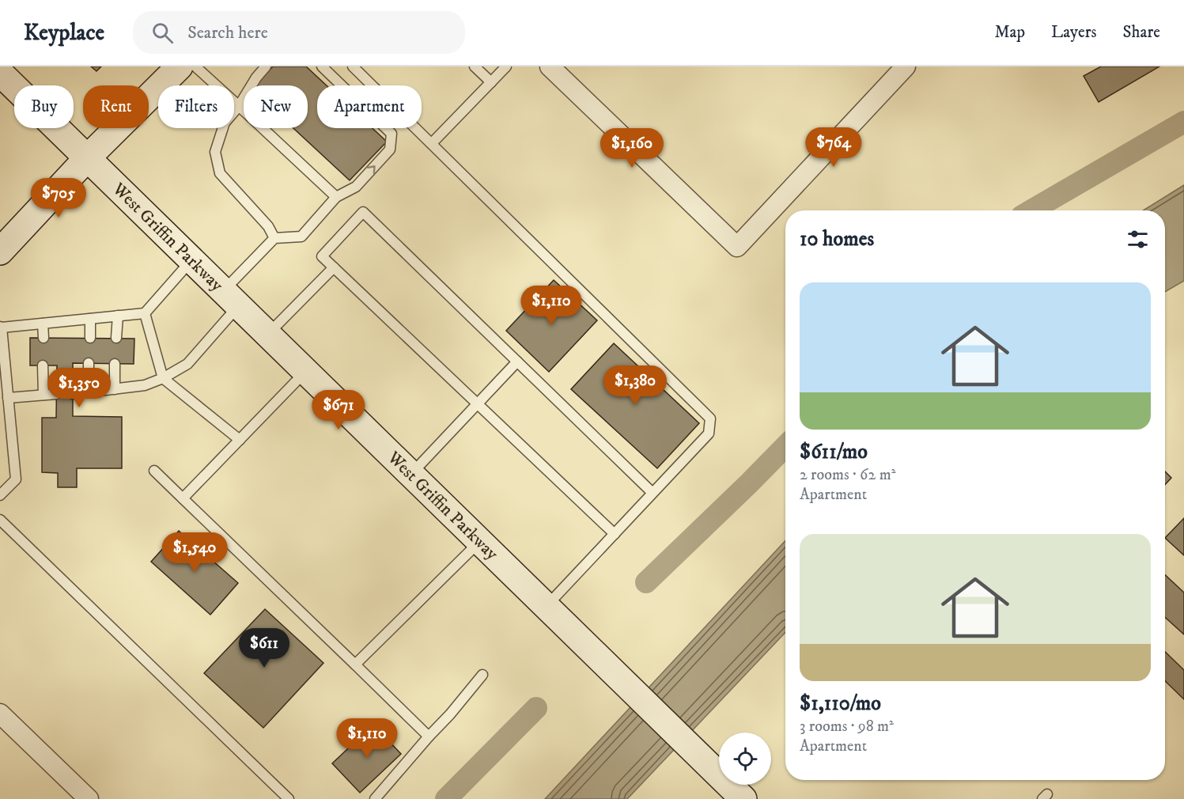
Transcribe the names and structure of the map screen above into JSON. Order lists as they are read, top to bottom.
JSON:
{
  "streets": {
    "main road": ["West Griffin Parkway"]
  },
  "page": {
    "header": "Keyplace",
    "search": "Search here",
    "nav": ["Map", "Layers", "Share"],
    "chip": [
      "Buy",
      "Rent",
      "Filters",
      "New",
      "Apartment"
    ],
    "price": [
      "$764",
      "$1,160",
      "$705",
      "$1,110",
      "$1,380",
      "$1,350",
      "$671",
      "$1,540",
      "$611",
      "$1,110"
    ],
    "heading": "10 homes",
    "list": [
      {
        "name": "$611/mo",
        "note": "2 rooms · 62 m² · Apartment"
      },
      {
        "name": "$1,110/mo",
        "note": "3 rooms · 98 m² · Apartment"
      }
    ]
  }
}
